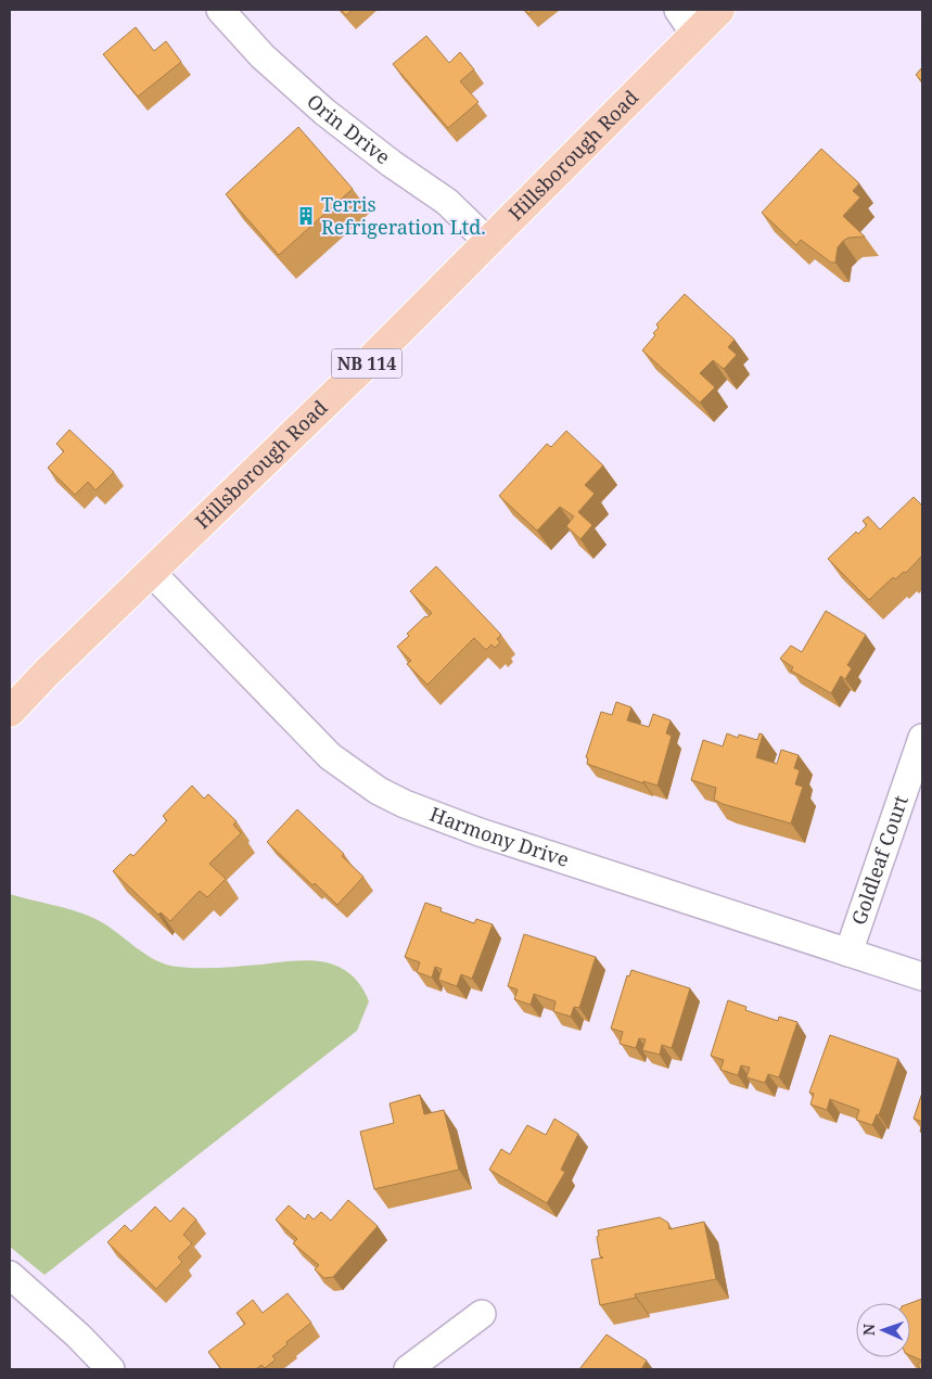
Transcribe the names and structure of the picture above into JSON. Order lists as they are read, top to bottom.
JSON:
{
  "streets": {
    "main road": ["Hillsborough Road", "NB 114"],
    "street": ["Orin Drive", "Harmony Drive", "Goldleaf Court"]
  },
  "crossings": [
    ["Orin Drive", "Hillsborough Road"],
    ["Hillsborough Road", "Harmony Drive"],
    ["Harmony Drive", "Goldleaf Court"]
  ],
  "places": {
    "building": ["Terris Refrigeration Ltd."]
  },
  "north": "left"
}
